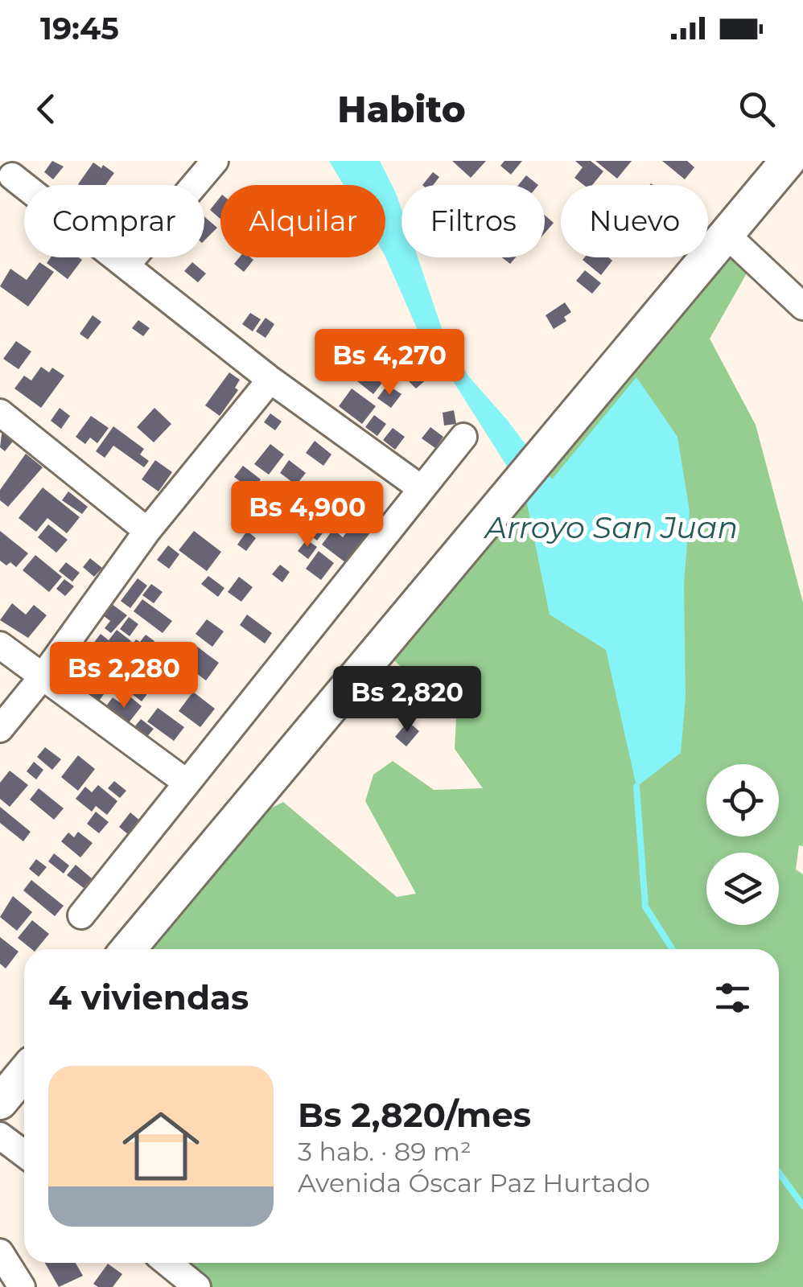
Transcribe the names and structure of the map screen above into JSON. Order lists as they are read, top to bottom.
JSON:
{
  "water": ["Arroyo San Juan"],
  "page": {
    "status": "19:45",
    "header": "Habito",
    "chip": [
      "Comprar",
      "Alquilar",
      "Filtros",
      "Nuevo"
    ],
    "price": [
      "Bs 4,270",
      "Bs 4,900",
      "Bs 2,280",
      "Bs 2,820"
    ],
    "heading": "4 viviendas",
    "list": [
      {
        "name": "Bs 2,820/mes",
        "note": "3 hab. · 89 m² · Avenida Óscar Paz Hurtado"
      }
    ]
  }
}
